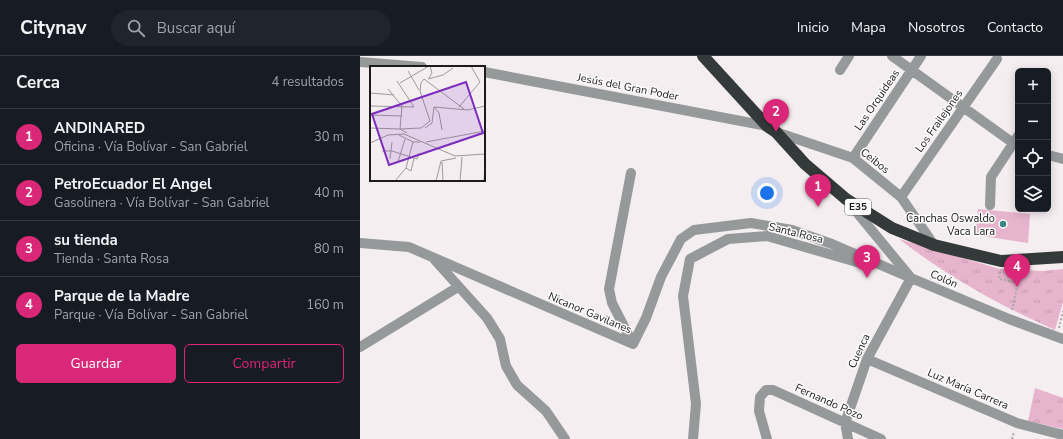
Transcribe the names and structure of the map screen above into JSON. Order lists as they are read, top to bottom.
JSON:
{
  "streets": {
    "highway": ["E35"],
    "street": [
      "Jesús del Gran Poder",
      "Las Orquideas",
      "Los Frailejones",
      "Ceibos",
      "Santa Rosa",
      "Colón",
      "Nicanor Gavilanes",
      "Cuenca",
      "Luz María Carrera",
      "Fernando Pozo"
    ]
  },
  "crossings": [
    ["Jesús del Gran Poder", "Ceibos"],
    ["Jesús del Gran Poder", "E35"],
    ["Las Orquideas", "Ceibos"],
    ["Los Frailejones", "Ceibos"],
    ["Ceibos", "E35"],
    ["E35", "Colón"],
    ["Santa Rosa", "Colón"],
    ["Santa Rosa", "Nicanor Gavilanes"],
    ["Santa Rosa", "Cuenca"],
    ["Colón", "Nicanor Gavilanes"],
    ["Colón", "Cuenca"],
    ["Nicanor Gavilanes", "Cuenca"],
    ["Cuenca", "Luz María Carrera"],
    ["Cuenca", "Fernando Pozo"]
  ],
  "places": ["Canchas Oswaldo Vaca Lara"],
  "page": {
    "header": "Citynav",
    "search": "Buscar aquí",
    "nav": [
      "Inicio",
      "Mapa",
      "Nosotros",
      "Contacto"
    ],
    "heading": ["Cerca", "4 resultados"],
    "map_buttons": ["+", "−"],
    "pins": [
      "2",
      "1",
      "3",
      "4"
    ],
    "list": [
      {
        "mark": "1",
        "name": "ANDINARED",
        "note": "Oficina · Vía Bolívar - San Gabriel",
        "value": "30 m"
      },
      {
        "mark": "2",
        "name": "PetroEcuador El Angel",
        "note": "Gasolinera · Vía Bolívar - San Gabriel",
        "value": "40 m"
      },
      {
        "mark": "3",
        "name": "su tienda",
        "note": "Tienda · Santa Rosa",
        "value": "80 m"
      },
      {
        "mark": "4",
        "name": "Parque de la Madre",
        "note": "Parque · Vía Bolívar - San Gabriel",
        "value": "160 m"
      }
    ],
    "buttons": ["Guardar", "Compartir"]
  }
}
